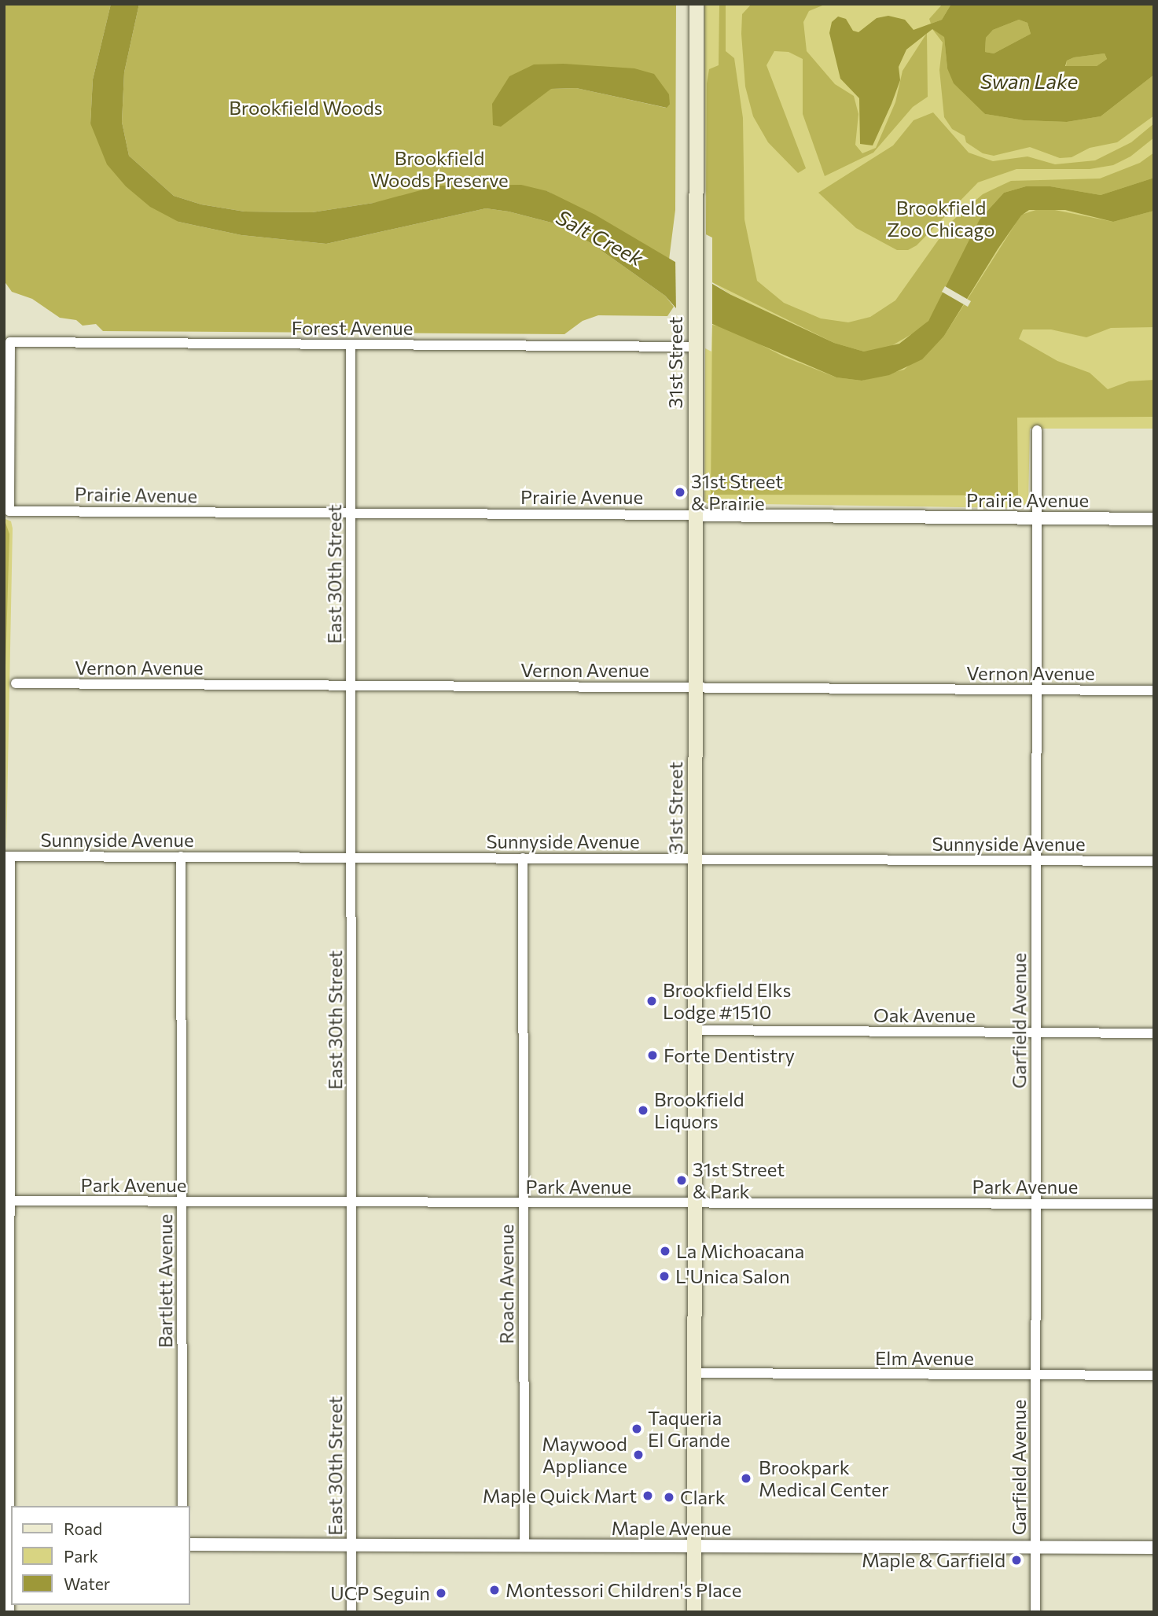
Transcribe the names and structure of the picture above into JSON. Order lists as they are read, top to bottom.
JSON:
{
  "streets": {
    "main road": ["31st Street"],
    "street": [
      "Forest Avenue",
      "Prairie Avenue",
      "East 30th Street",
      "Vernon Avenue",
      "Sunnyside Avenue",
      "Oak Avenue",
      "Garfield Avenue",
      "Park Avenue",
      "Bartlett Avenue",
      "Roach Avenue",
      "Elm Avenue",
      "Maple Avenue"
    ]
  },
  "crossings": [
    ["Forest Avenue", "31st Street"],
    ["Forest Avenue", "Prairie Avenue"],
    ["Forest Avenue", "East 30th Street"],
    ["31st Street", "Prairie Avenue"],
    ["31st Street", "Vernon Avenue"],
    ["31st Street", "Sunnyside Avenue"],
    ["31st Street", "Oak Avenue"],
    ["31st Street", "Park Avenue"],
    ["31st Street", "Elm Avenue"],
    ["31st Street", "Maple Avenue"],
    ["Prairie Avenue", "East 30th Street"],
    ["Prairie Avenue", "Garfield Avenue"],
    ["East 30th Street", "Vernon Avenue"],
    ["East 30th Street", "Sunnyside Avenue"],
    ["East 30th Street", "Park Avenue"],
    ["East 30th Street", "Maple Avenue"],
    ["Vernon Avenue", "Garfield Avenue"],
    ["Sunnyside Avenue", "Garfield Avenue"],
    ["Sunnyside Avenue", "Bartlett Avenue"],
    ["Sunnyside Avenue", "Roach Avenue"],
    ["Oak Avenue", "Garfield Avenue"],
    ["Garfield Avenue", "Park Avenue"],
    ["Garfield Avenue", "Elm Avenue"],
    ["Garfield Avenue", "Maple Avenue"],
    ["Park Avenue", "Bartlett Avenue"],
    ["Park Avenue", "Roach Avenue"],
    ["Roach Avenue", "Maple Avenue"]
  ],
  "water": ["Swan Lake", "Salt Creek"],
  "parks": ["Brookfield Woods", "Brookfield Woods Preserve", "Brookfield Zoo Chicago"],
  "places": [
    "31st Street & Prairie",
    "Brookfield Elks Lodge #1510",
    "Forte Dentistry",
    "Brookfield Liquors",
    "31st Street & Park",
    "La Michoacana",
    "L'Unica Salon",
    "Taqueria El Grande",
    "Maywood Appliance",
    "Brookpark Medical Center",
    "Maple Quick Mart",
    "Clark",
    "Maple & Garfield",
    "Montessori Children's Place",
    "UCP Seguin"
  ],
  "legend": ["Road", "Park", "Water"]
}
